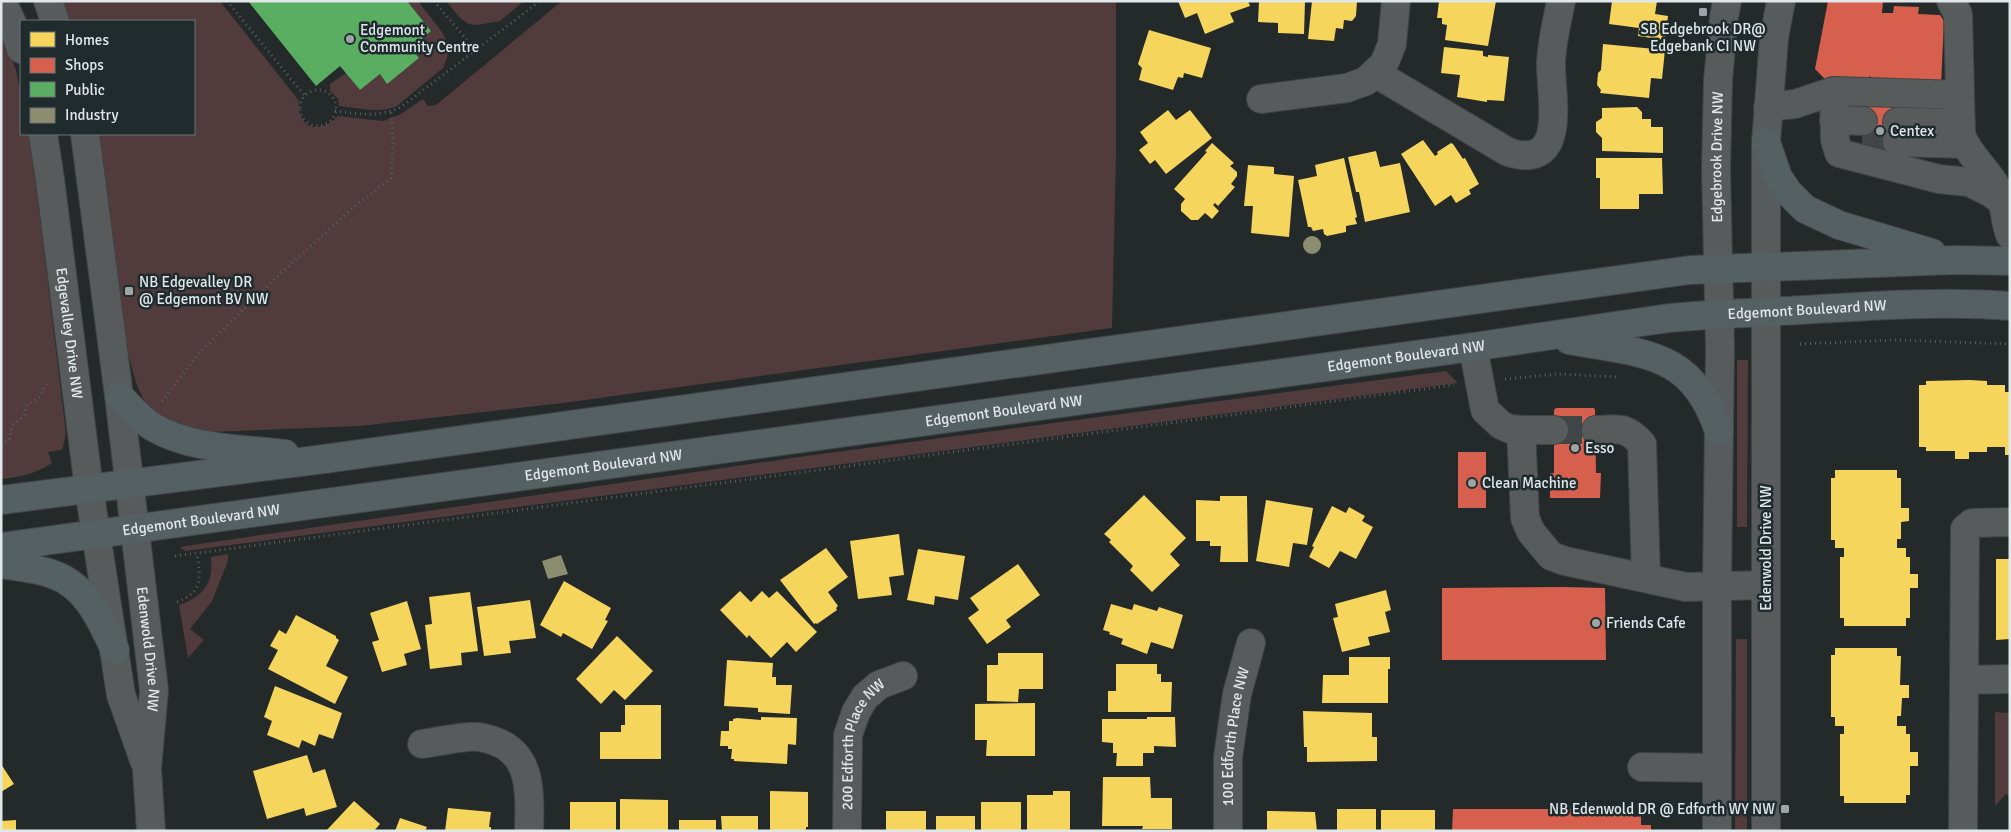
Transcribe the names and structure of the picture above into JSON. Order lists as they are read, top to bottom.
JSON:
{
  "streets": {
    "main road": ["Edgemont Boulevard NW"],
    "street": [
      "Edgebrook Drive NW",
      "Edgevalley Drive NW",
      "Edenwold Drive NW",
      "100 Edforth Place NW",
      "200 Edforth Place NW"
    ]
  },
  "crossings": [
    ["Edgebrook Drive NW", "Edgemont Boulevard NW"],
    ["Edgemont Boulevard NW", "Edgevalley Drive NW"],
    ["Edgemont Boulevard NW", "Edenwold Drive NW"],
    ["Edgevalley Drive NW", "Edenwold Drive NW"]
  ],
  "places": {
    "transit": ["SB Edgebrook DR@ Edgebank CI NW", "NB Edgevalley DR @ Edgemont BV NW", "NB Edenwold DR @ Edforth WY NW"],
    "other": [
      "Edgemont Community Centre",
      "Centex",
      "Esso",
      "Clean Machine",
      "Friends Cafe"
    ]
  },
  "legend": [
    "Homes",
    "Shops",
    "Public",
    "Industry"
  ]
}
